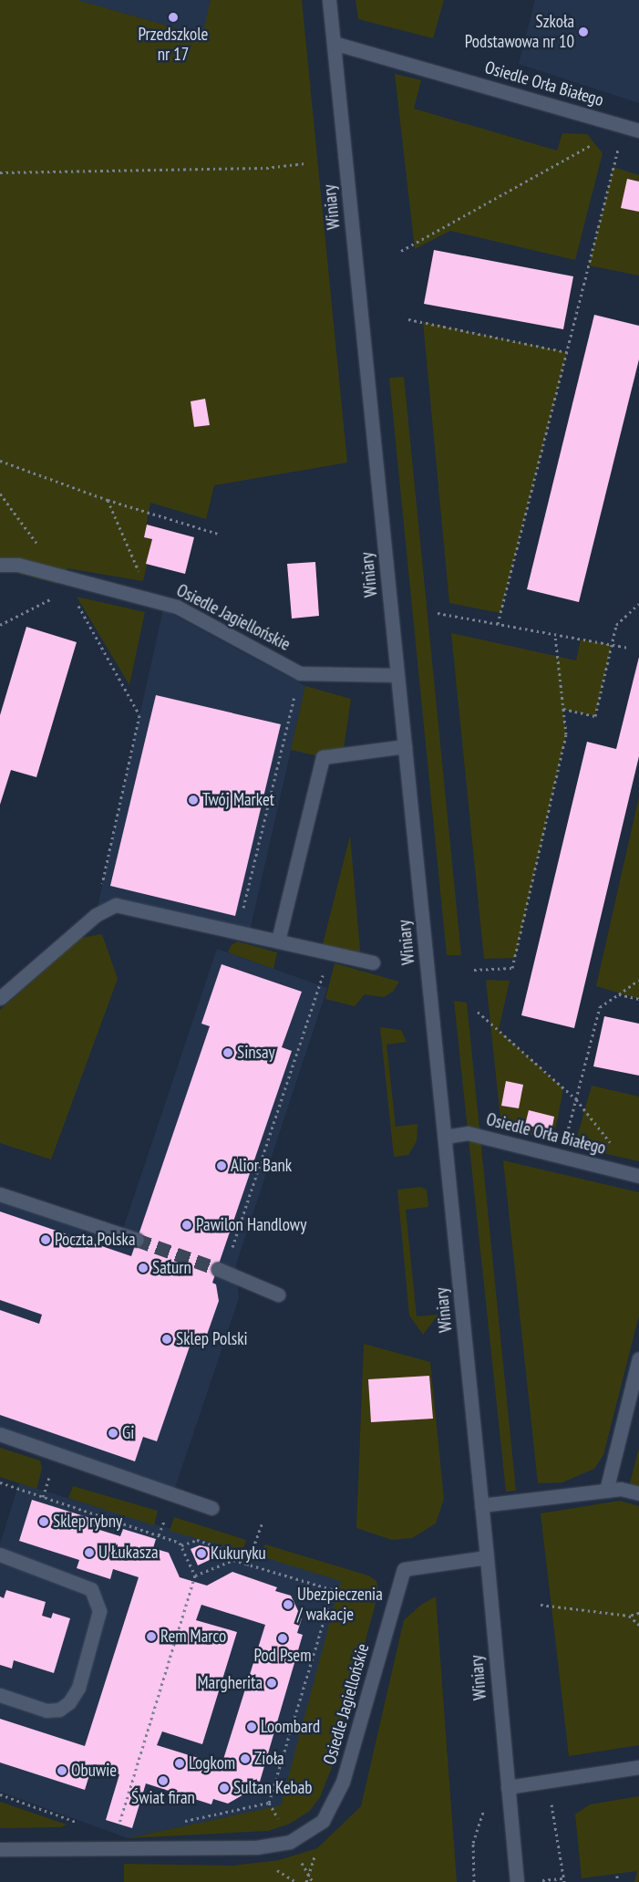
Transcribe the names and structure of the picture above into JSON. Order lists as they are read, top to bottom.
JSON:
{
  "streets": {
    "street": ["Osiedle Orła Białego", "Winiary", "Osiedle Jagiellońskie"]
  },
  "crossings": [
    ["Osiedle Orła Białego", "Winiary"],
    ["Winiary", "Osiedle Jagiellońskie"]
  ],
  "places": [
    "Przedszkole nr 17",
    "Szkoła Podstawowa nr 10",
    "Twój Market",
    "Sinsay",
    "Alior Bank",
    "Pawilon Handlowy",
    "Poczta Polska",
    "Saturn",
    "Sklep Polski",
    "Gi",
    "Sklep rybny",
    "U Łukasza",
    "Kukuryku",
    "Ubezpieczenia / wakacje",
    "Rem Marco",
    "Pod Psem",
    "Margherita",
    "Loombard",
    "Zioła",
    "Logkom",
    "Obuwie",
    "Świat firan",
    "Sultan Kebab"
  ]
}
